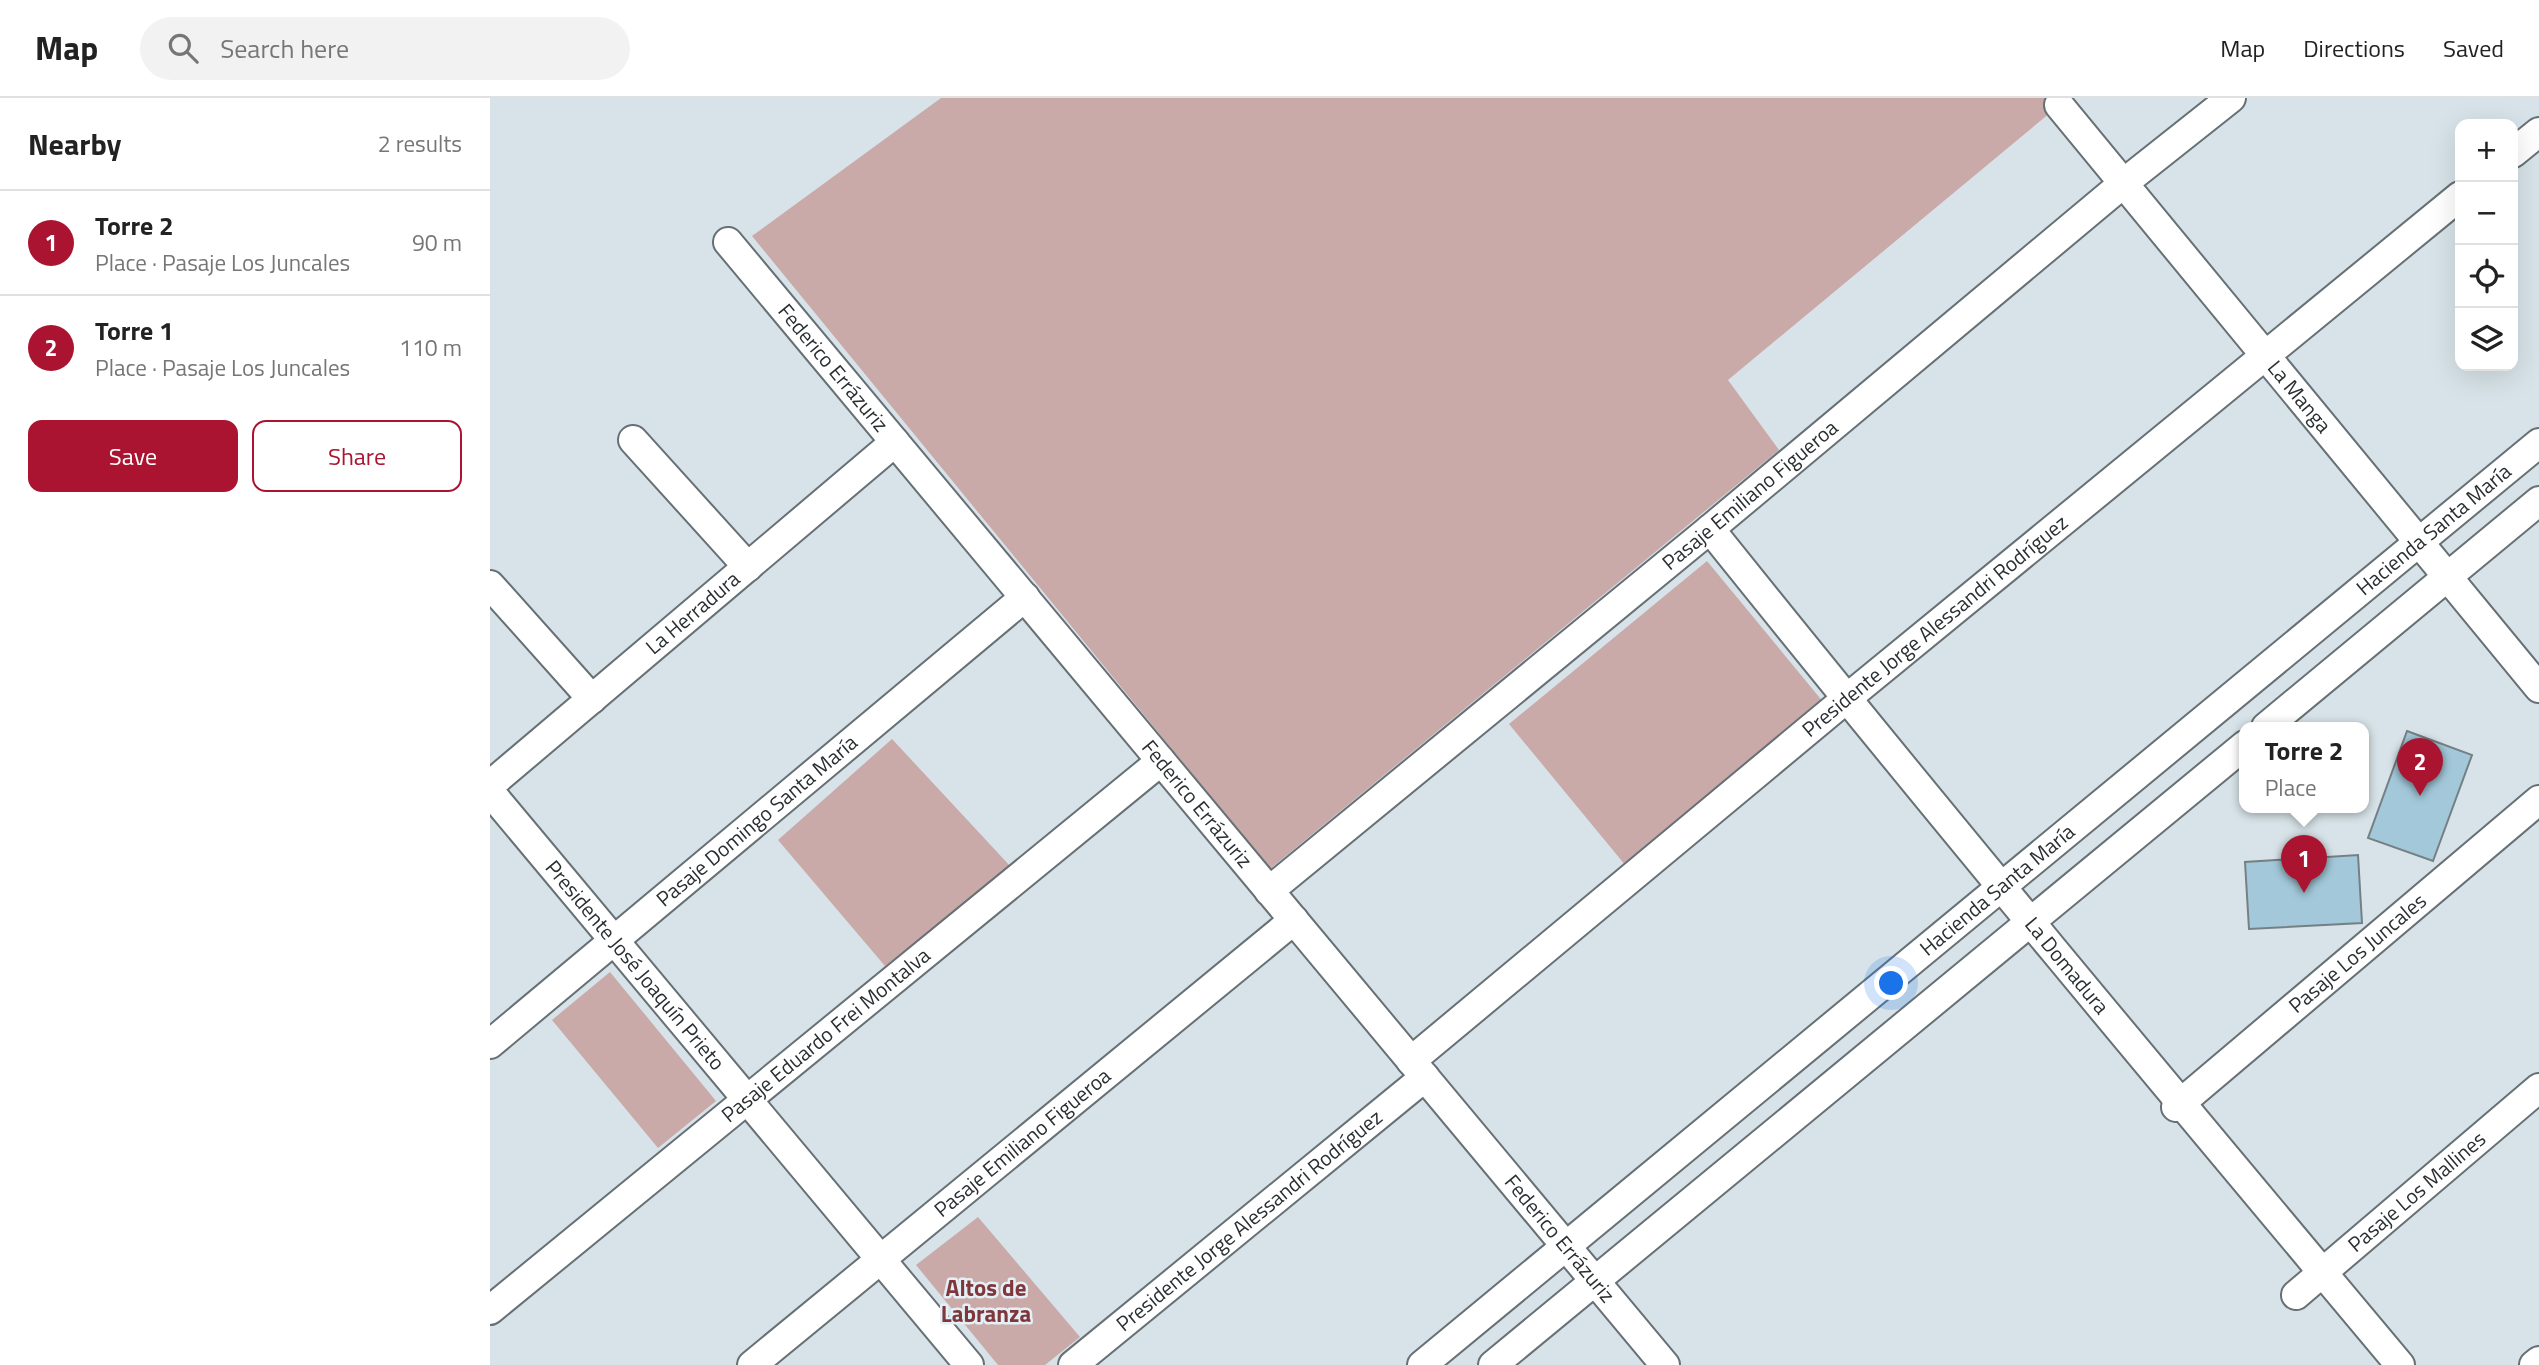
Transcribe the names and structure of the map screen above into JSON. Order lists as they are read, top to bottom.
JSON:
{
  "streets": {
    "street": [
      "Federico Errázuriz",
      "La Manga",
      "Pasaje Emiliano Figueroa",
      "Hacienda Santa María",
      "La Herradura",
      "Presidente Jorge Alessandri Rodríguez",
      "Pasaje Domingo Santa María",
      "Pasaje Los Juncales",
      "La Domadura",
      "Presidente José Joaquín Prieto",
      "Pasaje Eduardo Frei Montalva",
      "Pasaje Los Mallines"
    ]
  },
  "crossings": [
    ["Federico Errázuriz", "Pasaje Emiliano Figueroa"],
    ["Federico Errázuriz", "Hacienda Santa María"],
    ["Federico Errázuriz", "La Herradura"],
    ["Federico Errázuriz", "Presidente Jorge Alessandri Rodríguez"],
    ["Federico Errázuriz", "Pasaje Domingo Santa María"],
    ["Federico Errázuriz", "Pasaje Eduardo Frei Montalva"],
    ["La Manga", "Pasaje Emiliano Figueroa"],
    ["La Manga", "Hacienda Santa María"],
    ["La Manga", "Presidente Jorge Alessandri Rodríguez"],
    ["Pasaje Emiliano Figueroa", "La Domadura"],
    ["Pasaje Emiliano Figueroa", "Presidente José Joaquín Prieto"],
    ["Hacienda Santa María", "La Domadura"],
    ["Presidente Jorge Alessandri Rodríguez", "La Domadura"],
    ["Pasaje Domingo Santa María", "Presidente José Joaquín Prieto"],
    ["Pasaje Los Juncales", "La Domadura"],
    ["La Domadura", "Pasaje Los Mallines"],
    ["Presidente José Joaquín Prieto", "Pasaje Eduardo Frei Montalva"]
  ],
  "districts": ["Altos de Labranza"],
  "page": {
    "header": "Map",
    "search": "Search here",
    "nav": ["Map", "Directions", "Saved"],
    "heading": ["Nearby", "2 results"],
    "map_buttons": ["+", "−"],
    "list": [
      {
        "mark": "1",
        "name": "Torre 2",
        "note": "Place · Pasaje Los Juncales",
        "value": "90 m"
      },
      {
        "mark": "2",
        "name": "Torre 1",
        "note": "Place · Pasaje Los Juncales",
        "value": "110 m"
      }
    ],
    "buttons": ["Save", "Share"],
    "popup": ["Torre 2", "Place"],
    "pins": ["2", "1"]
  }
}
